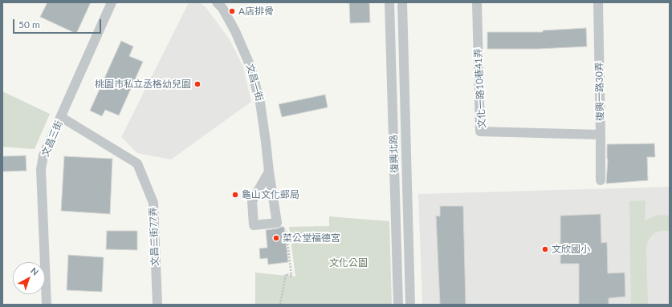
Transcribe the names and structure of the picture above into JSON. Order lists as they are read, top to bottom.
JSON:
{
  "streets": {
    "street": [
      "文昌一街",
      "文化一路10巷41弄",
      "復興一路30弄",
      "文昌三街",
      "復興北路",
      "文昌二街77弄"
    ]
  },
  "crossings": [
    ["文化一路10巷41弄", "復興一路30弄"],
    ["文昌三街", "文昌二街77弄"]
  ],
  "parks": ["文化公園"],
  "places": [
    "A店排骨",
    "桃園市私立丞格幼兒園",
    "龜山文化郵局",
    "菜公堂福德宮",
    "文欣國小"
  ],
  "scale_bar": "50 m",
  "north": "top right"
}
